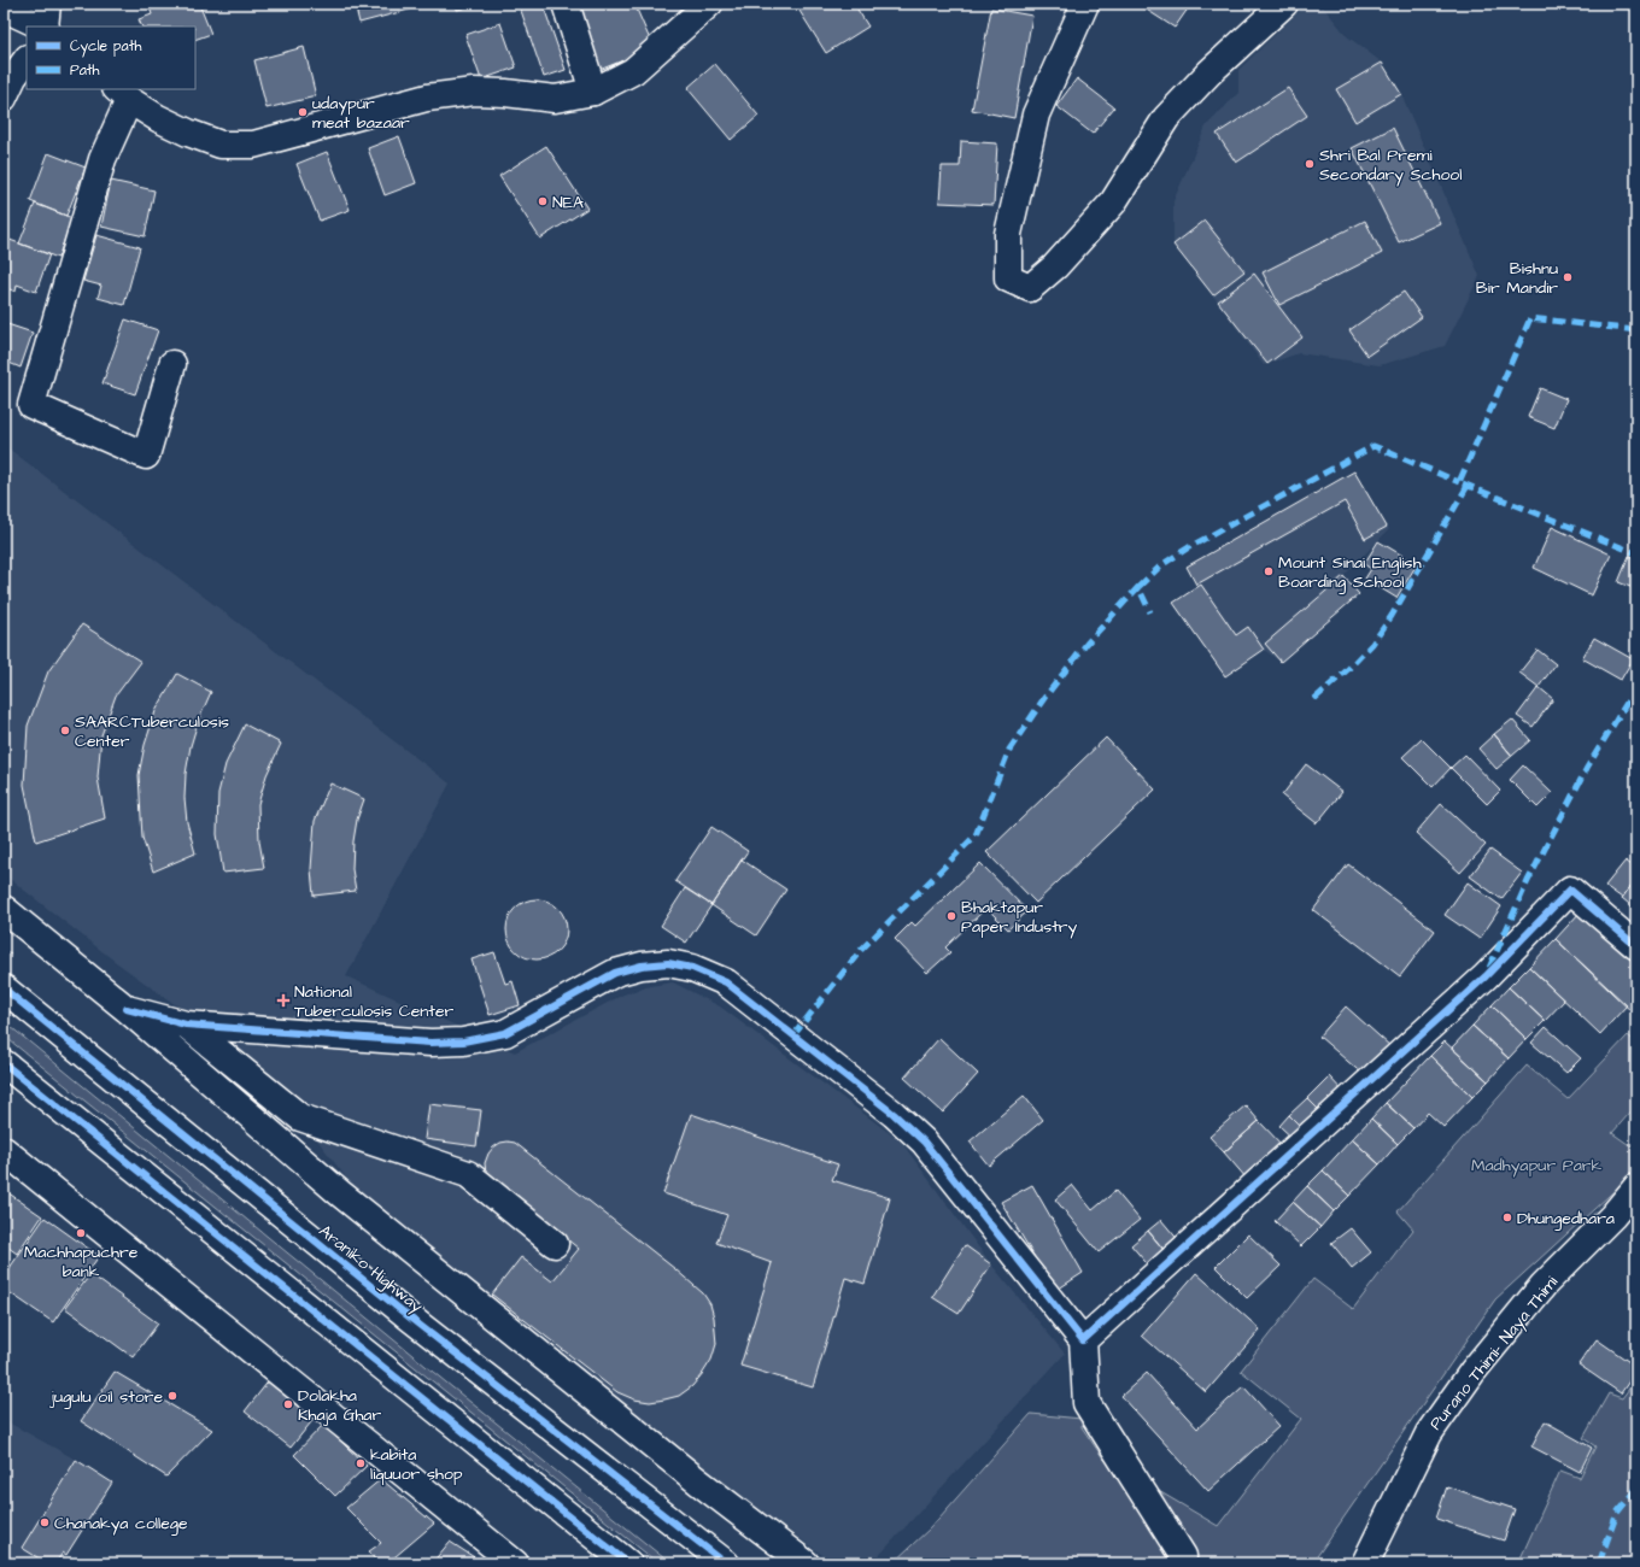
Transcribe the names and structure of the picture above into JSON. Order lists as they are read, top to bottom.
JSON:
{
  "streets": {
    "main road": ["Araniko Highway", "Purano Thimi- Naya Thimi"]
  },
  "parks": ["Madhyapur Park"],
  "places": {
    "other": [
      "udaypur meat bazaar",
      "Shri Bal Premi Secondary School",
      "NEA",
      "Bishnu Bir Mandir",
      "Mount Sinai English Boarding School",
      "SAARCTuberculosis Center",
      "Bhaktapur Paper Industry",
      "Dhungedhara",
      "Machhapuchre bank",
      "jugulu oil store",
      "Dolakha Khaja Ghar",
      "kabita liquuor shop",
      "Chanakya college"
    ],
    "health": ["National Tuberculosis Center"]
  },
  "legend": ["Cycle path", "Path"]
}
